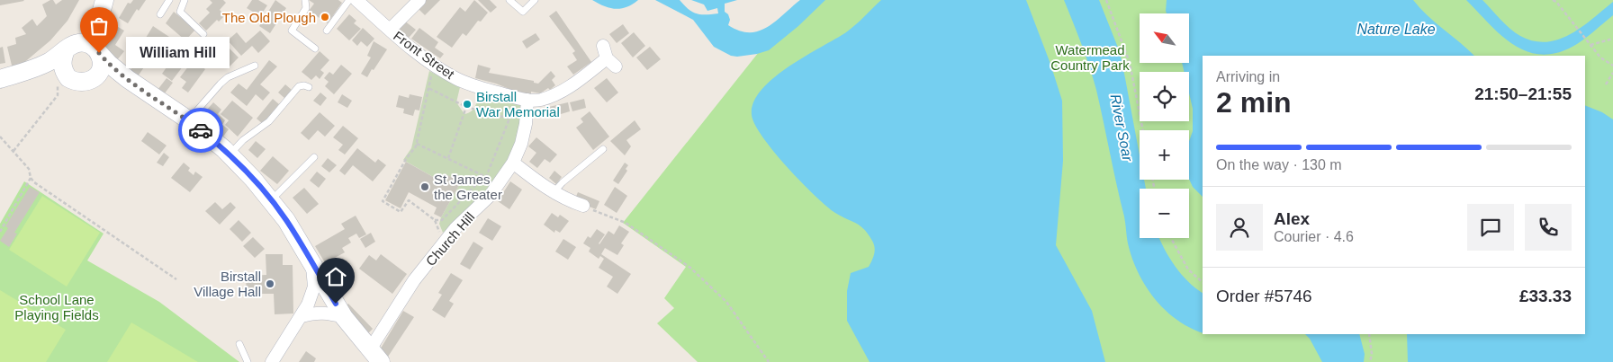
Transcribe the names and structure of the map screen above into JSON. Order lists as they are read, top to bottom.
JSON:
{
  "streets": {
    "street": ["Front Street", "Church Hill"]
  },
  "crossings": [
    ["Front Street", "Church Hill"]
  ],
  "water": ["Nature Lake", "River Soar"],
  "parks": ["Watermead Country Park", "School Lane Playing Fields"],
  "places": [
    "The Old Plough",
    "William Hill",
    "Birstall War Memorial",
    "St James the Greater",
    "Birstall Village Hall"
  ],
  "north": "top left",
  "page": {
    "map_buttons": ["+", "−"],
    "bubble": "William Hill",
    "heading": ["2 min", "Arriving in", "21:50–21:55"],
    "panel": [
      "Alex",
      "Courier · 4.6",
      "Order #5746",
      "£33.33"
    ],
    "bar": "On the way · 130 m"
  }
}
